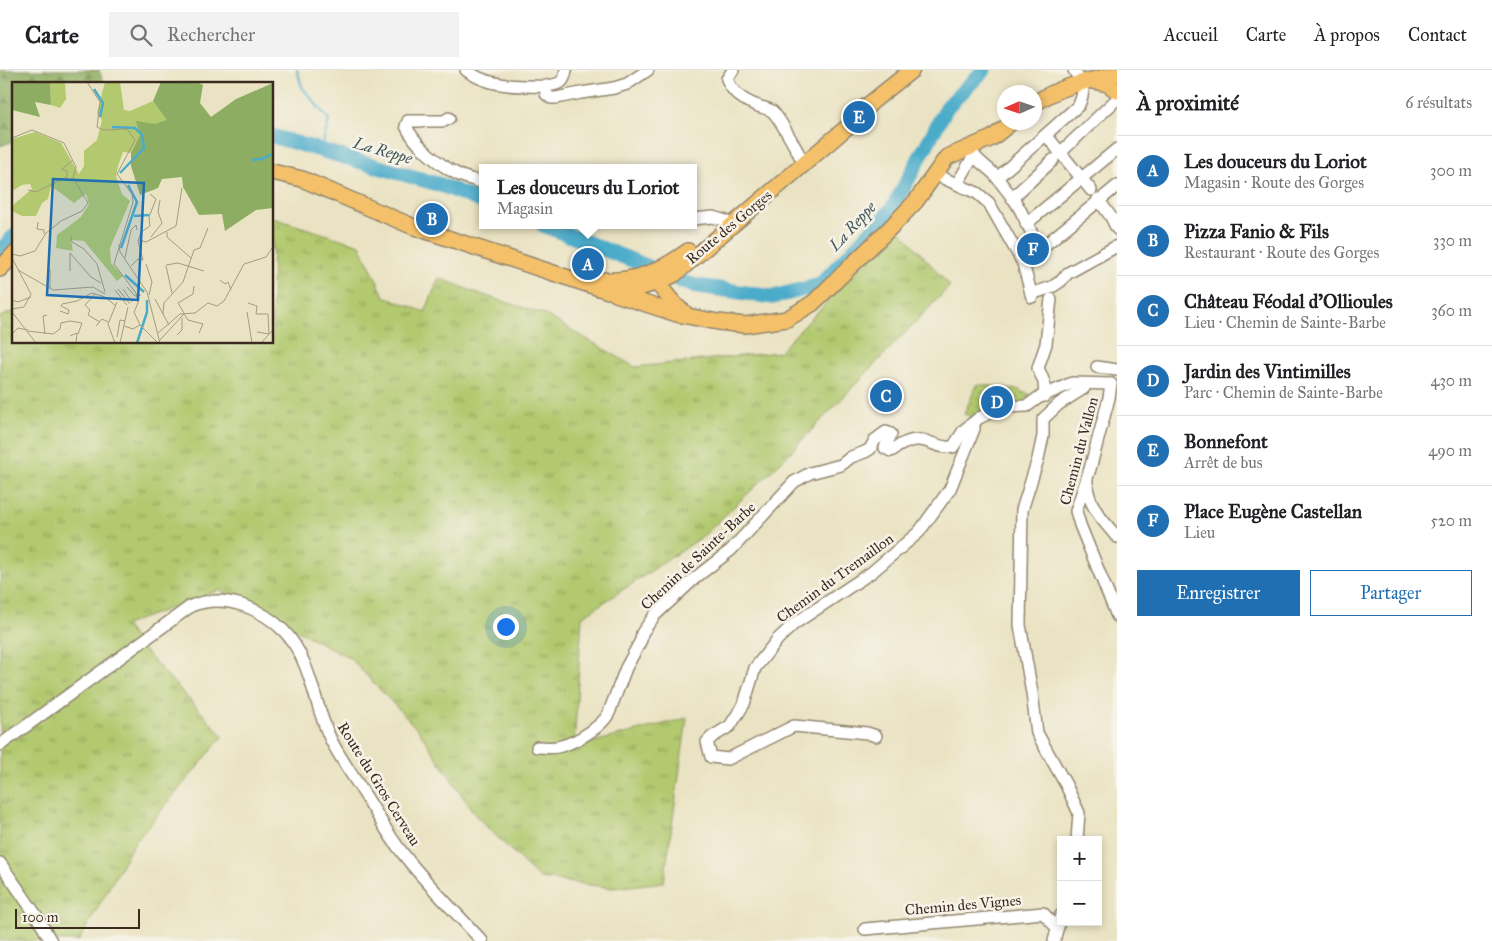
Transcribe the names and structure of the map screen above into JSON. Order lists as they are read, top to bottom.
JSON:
{
  "streets": {
    "main road": ["Route des Gorges"],
    "street": [
      "Chemin du Vallon",
      "Chemin de Sainte-Barbe",
      "Chemin du Tremaillon",
      "Route du Gros Cerveau",
      "Chemin des Vignes"
    ]
  },
  "crossings": [
    ["Chemin du Vallon", "Chemin de Sainte-Barbe"],
    ["Chemin de Sainte-Barbe", "Chemin du Tremaillon"]
  ],
  "water": ["La Reppe"],
  "scale_bar": "100 m",
  "north": "left",
  "page": {
    "header": "Carte",
    "search": "Rechercher",
    "nav": [
      "Accueil",
      "Carte",
      "À propos",
      "Contact"
    ],
    "heading": ["À proximité", "6 résultats"],
    "pins": [
      "E",
      "B",
      "F",
      "A",
      "C",
      "D"
    ],
    "list": [
      {
        "mark": "A",
        "name": "Les douceurs du Loriot",
        "note": "Magasin · Route des Gorges",
        "value": "300 m"
      },
      {
        "mark": "B",
        "name": "Pizza Fanio & Fils",
        "note": "Restaurant · Route des Gorges",
        "value": "330 m"
      },
      {
        "mark": "C",
        "name": "Château Féodal d'Ollioules",
        "note": "Lieu · Chemin de Sainte-Barbe",
        "value": "360 m"
      },
      {
        "mark": "D",
        "name": "Jardin des Vintimilles",
        "note": "Parc · Chemin de Sainte-Barbe",
        "value": "430 m"
      },
      {
        "mark": "E",
        "name": "Bonnefont",
        "note": "Arrêt de bus",
        "value": "490 m"
      },
      {
        "mark": "F",
        "name": "Place Eugène Castellan",
        "note": "Lieu",
        "value": "520 m"
      }
    ],
    "popup": ["Les douceurs du Loriot", "Magasin"],
    "buttons": ["Enregistrer", "Partager"],
    "map_buttons": ["+", "−"],
    "scale": "100 m"
  }
}
